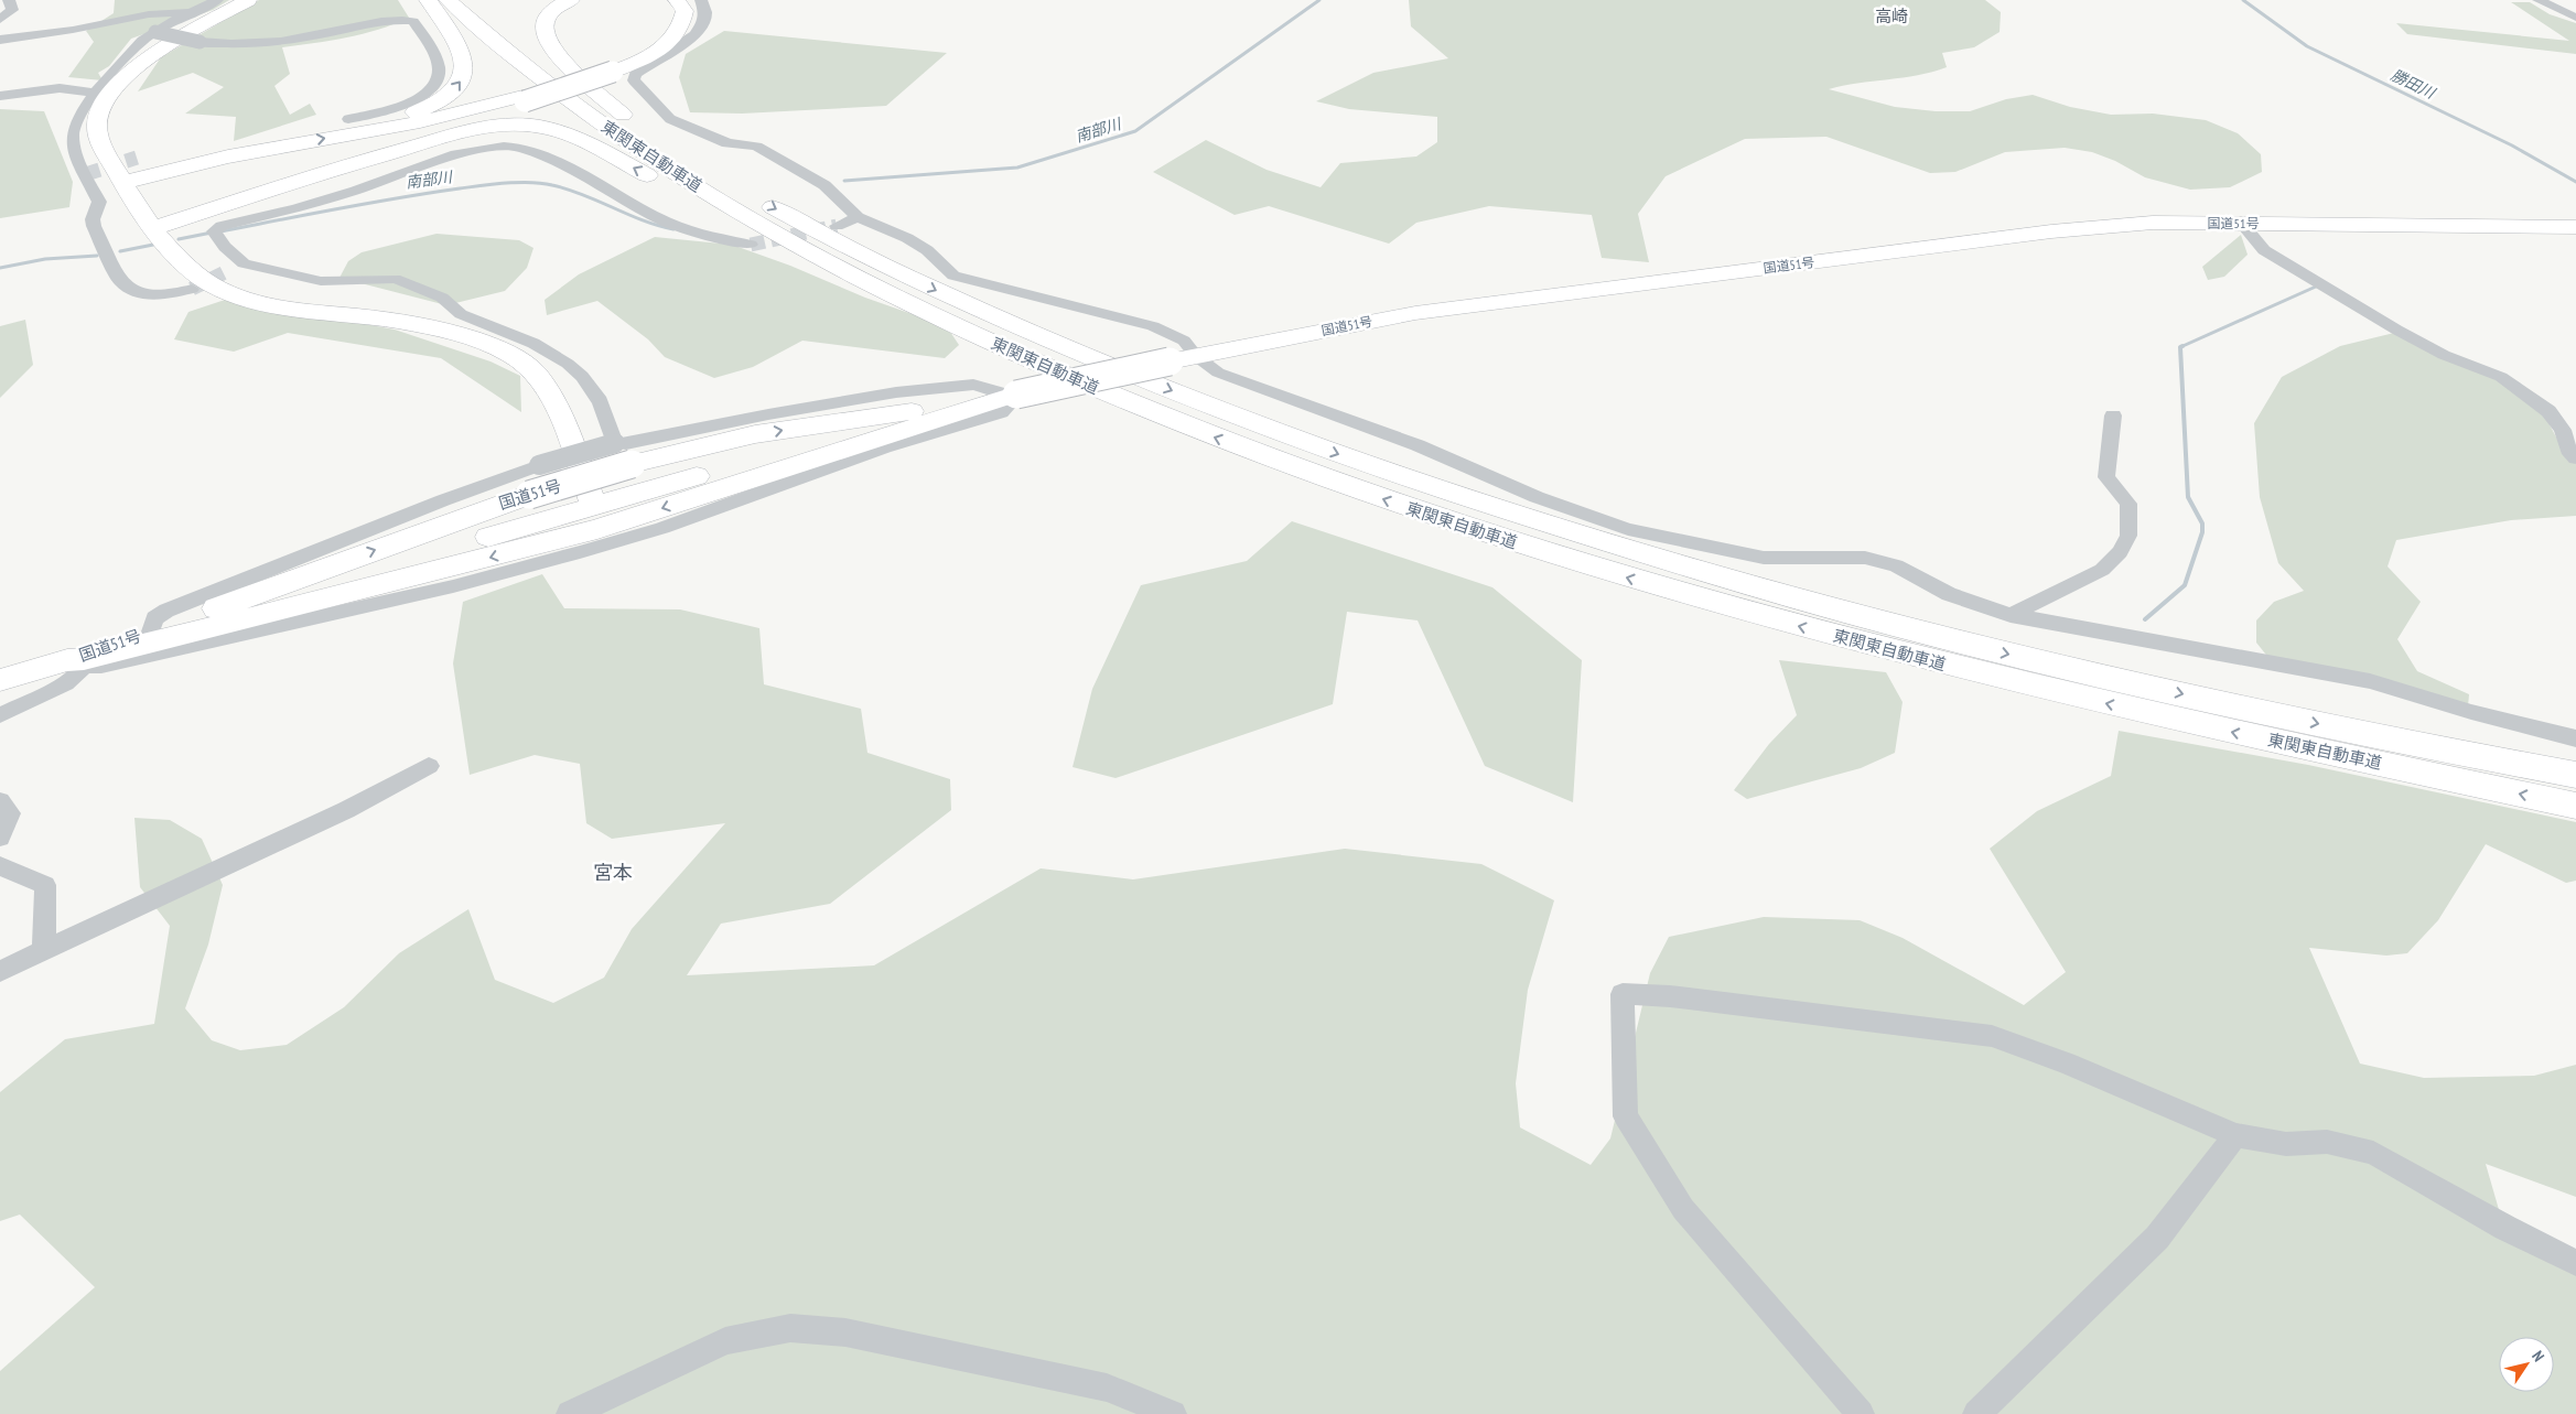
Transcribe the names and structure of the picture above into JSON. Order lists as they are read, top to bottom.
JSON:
{
  "streets": {
    "highway": ["東関東自動車道", "国道51号"]
  },
  "districts": ["高崎", "宮本"],
  "water": ["勝田川", "南部川"],
  "north": "top right"
}
